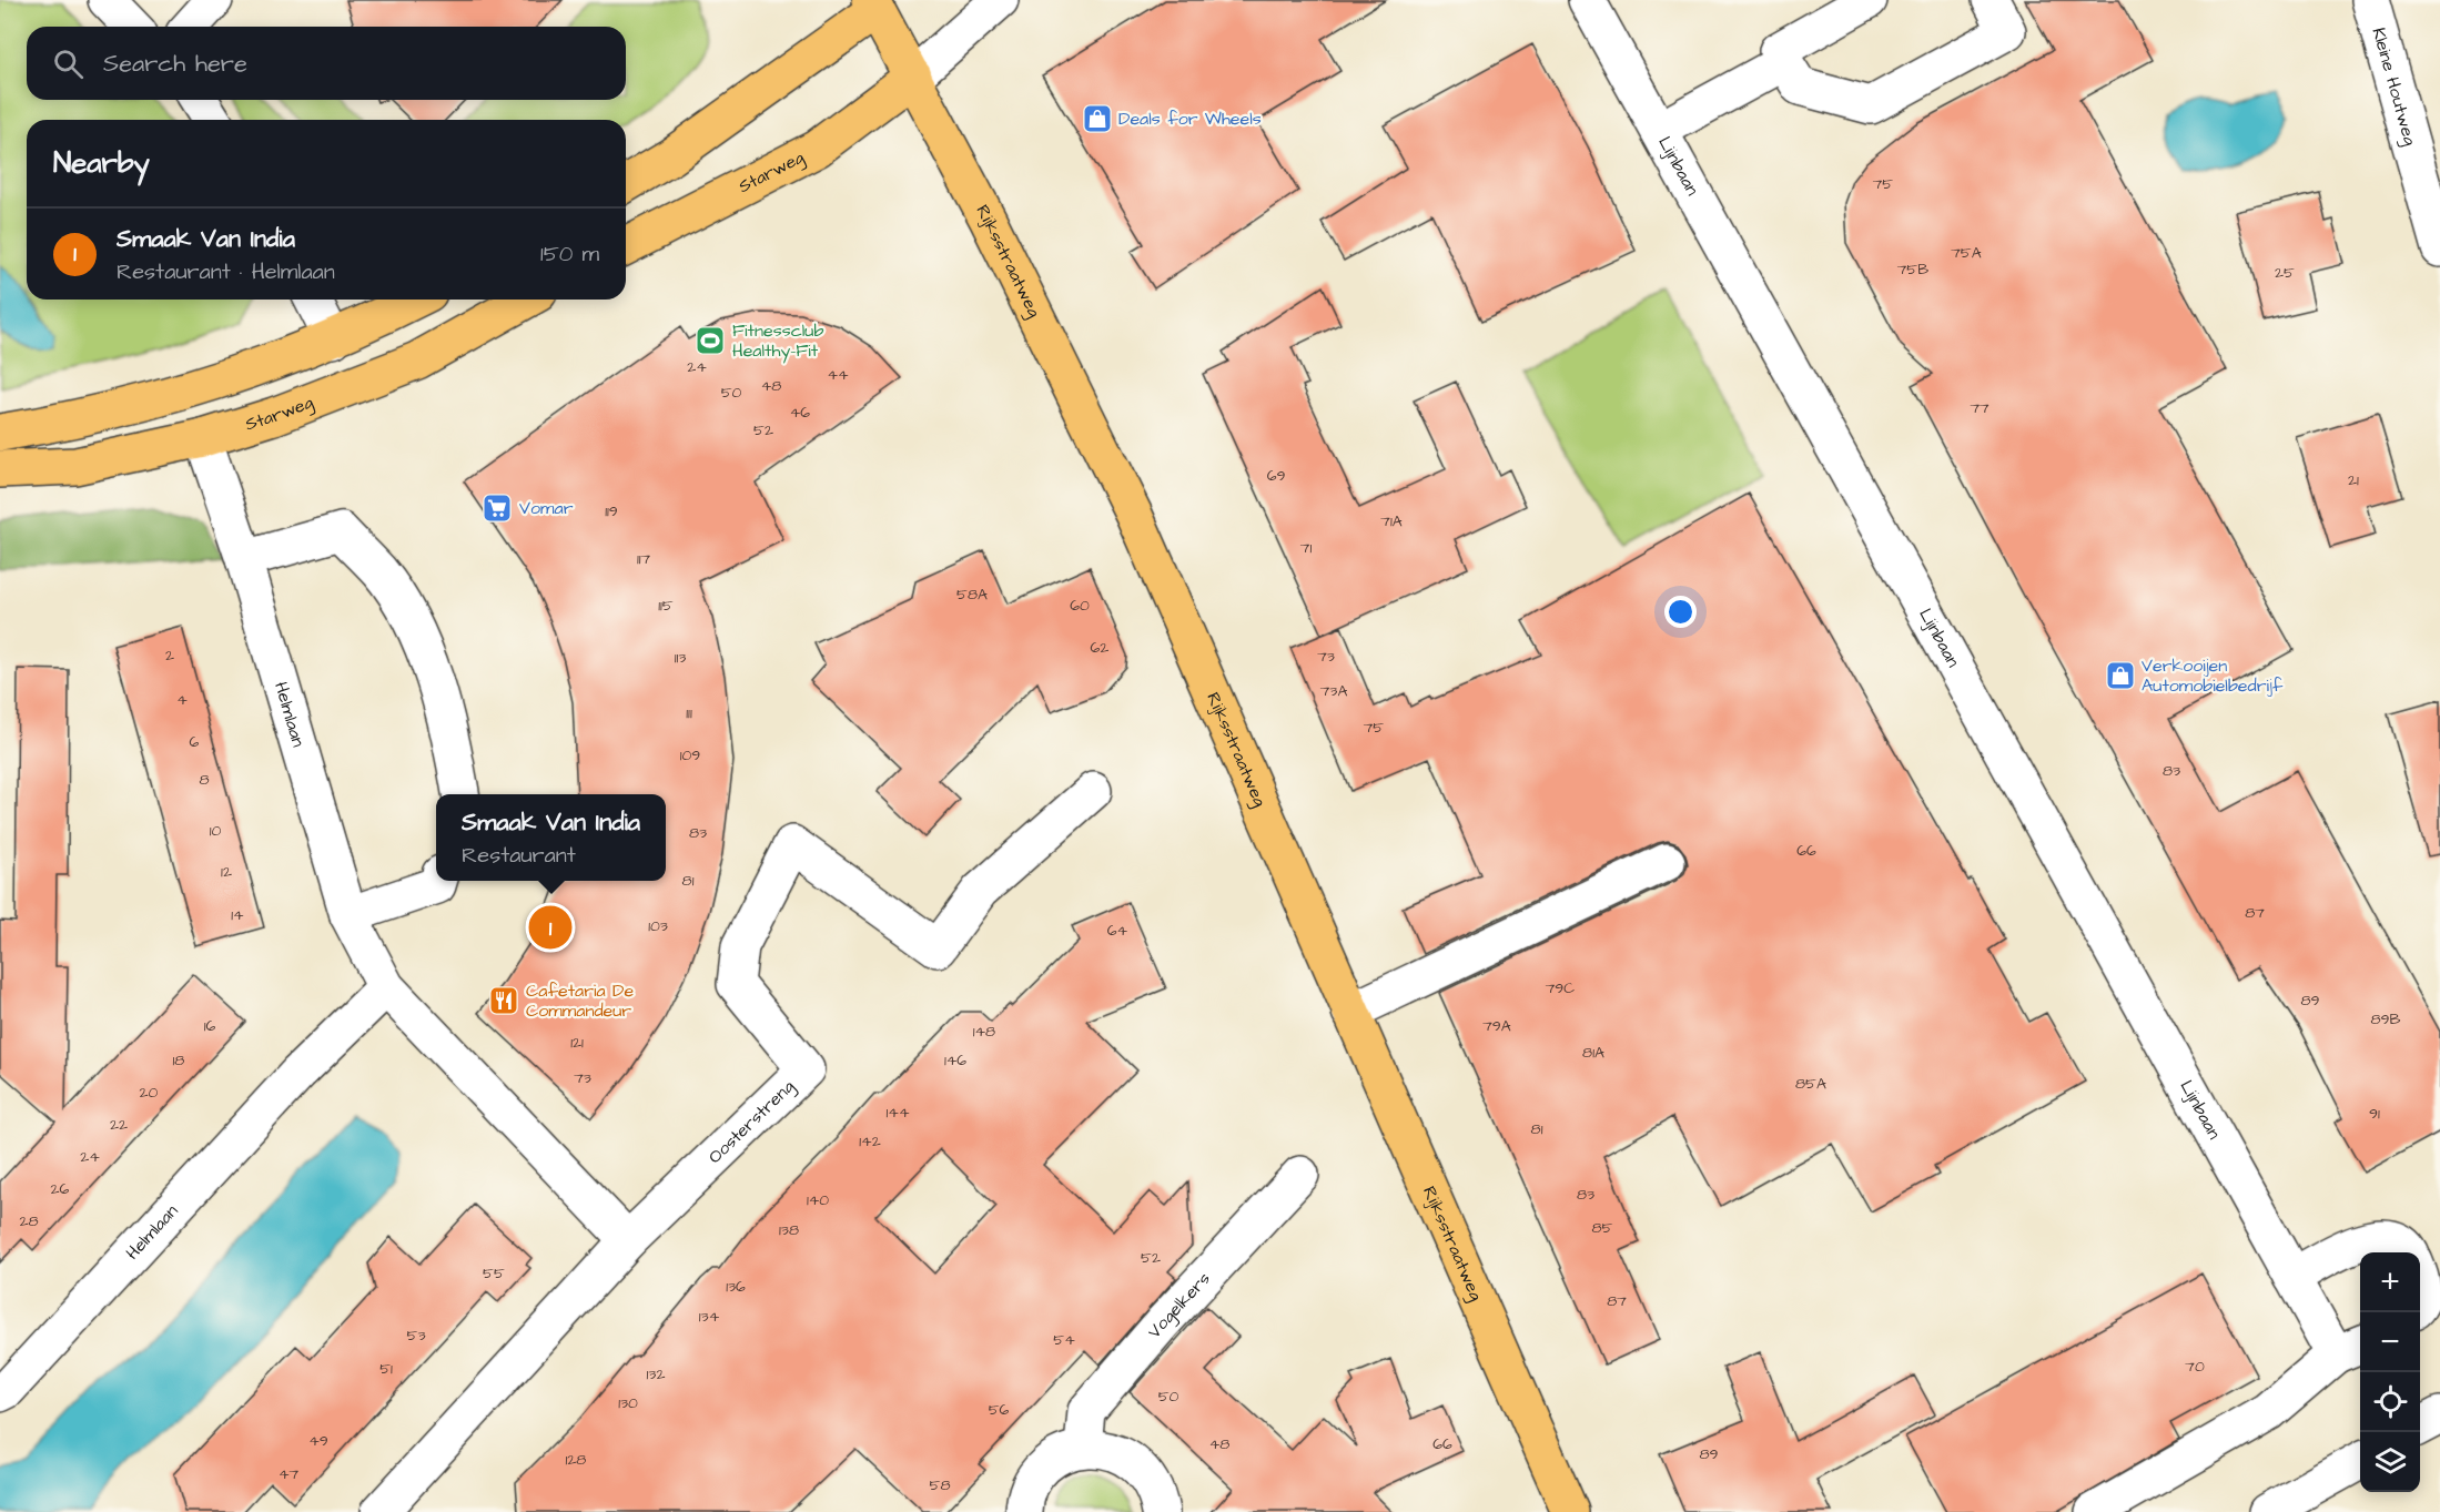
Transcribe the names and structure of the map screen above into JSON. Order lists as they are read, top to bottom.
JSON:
{
  "streets": {
    "main road": ["Starweg", "Rijksstraatweg"],
    "street": [
      "Kleine Houtweg",
      "Lijnbaan",
      "Helmlaan",
      "Oosterstreng",
      "Vogelkers"
    ]
  },
  "crossings": [
    ["Starweg", "Rijksstraatweg"],
    ["Starweg", "Helmlaan"],
    ["Helmlaan", "Oosterstreng"]
  ],
  "places": {
    "shop": ["Deals for Wheels", "Verkooijen Automobielbedrijf"],
    "sports": ["Fitnessclub Healthy-Fit"],
    "supermarket": ["Vomar"],
    "restaurant": ["Cafetaria De Commandeur"]
  },
  "house_numbers": [
    "75",
    "75A",
    "75B",
    "25",
    "24",
    "44",
    "48",
    "50",
    "77",
    "46",
    "52",
    "69",
    "21",
    "119",
    "71A",
    "71",
    "117",
    "58A",
    "115",
    "60",
    "62",
    "2",
    "73",
    "113",
    "73A",
    "4",
    "111",
    "75",
    "6",
    "109",
    "83",
    "8",
    "10",
    "83",
    "66",
    "12",
    "81",
    "87",
    "14",
    "103",
    "64",
    "79C",
    "89",
    "89B",
    "16",
    "79A",
    "148",
    "121",
    "81A",
    "18",
    "146",
    "73",
    "85A",
    "20",
    "144",
    "91",
    "22",
    "81",
    "142",
    "24",
    "26",
    "83",
    "140",
    "28",
    "85",
    "138",
    "52",
    "55",
    "136",
    "87",
    "134",
    "53",
    "54",
    "70",
    "51",
    "132",
    "50",
    "130",
    "56",
    "49",
    "48",
    "66",
    "89",
    "128",
    "47",
    "58"
  ],
  "page": {
    "search": "Search here",
    "heading": "Nearby",
    "list": [
      {
        "mark": "1",
        "name": "Smaak Van India",
        "note": "Restaurant · Helmlaan",
        "value": "150 m"
      }
    ],
    "popup": ["Smaak Van India", "Restaurant"],
    "pins": "1",
    "map_buttons": ["+", "−"]
  }
}
